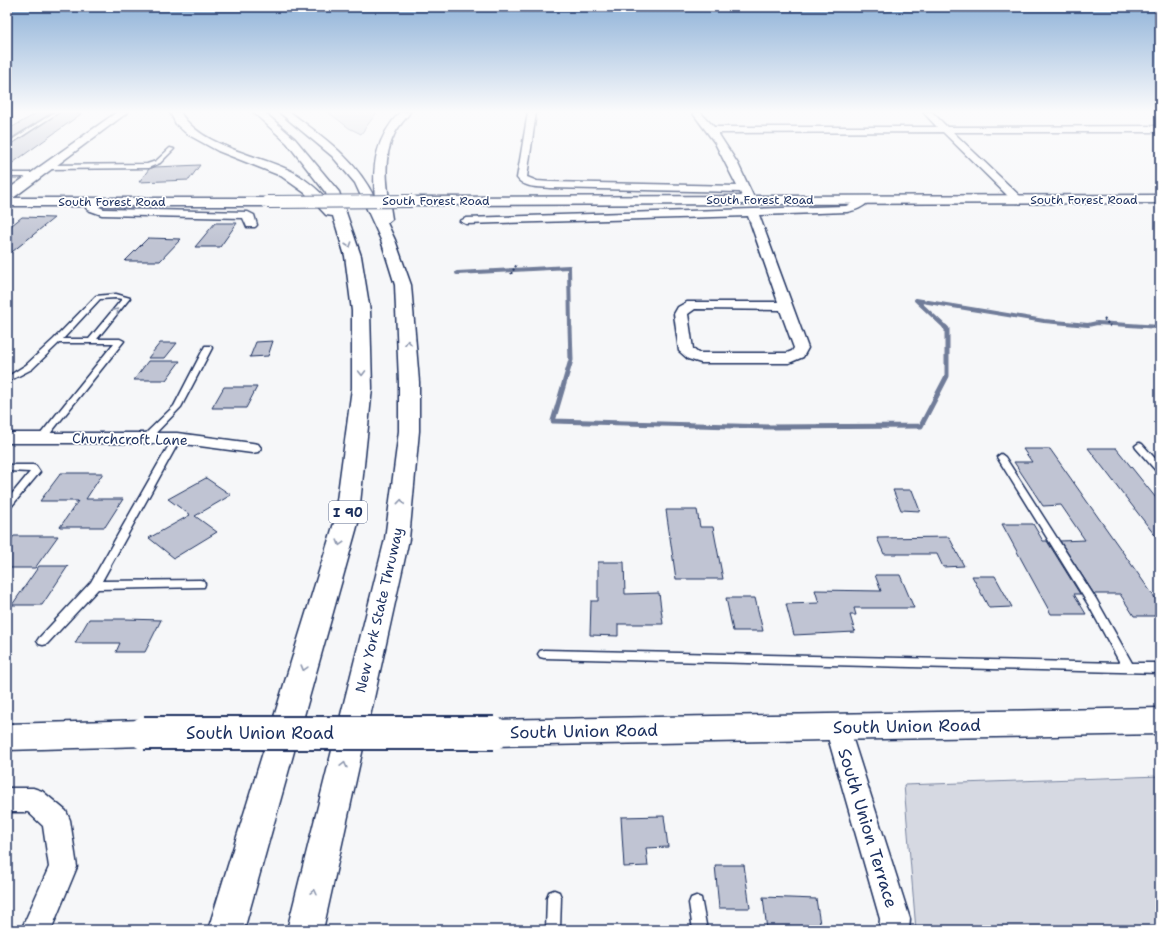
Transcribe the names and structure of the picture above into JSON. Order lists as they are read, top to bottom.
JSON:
{
  "streets": {
    "main road": [
      "South Forest Road",
      "I 90",
      "New York State Thruway",
      "South Union Road"
    ],
    "street": ["Churchcroft Lane", "South Union Terrace"]
  },
  "crossings": [
    ["South Union Road", "South Union Terrace"]
  ]
}
